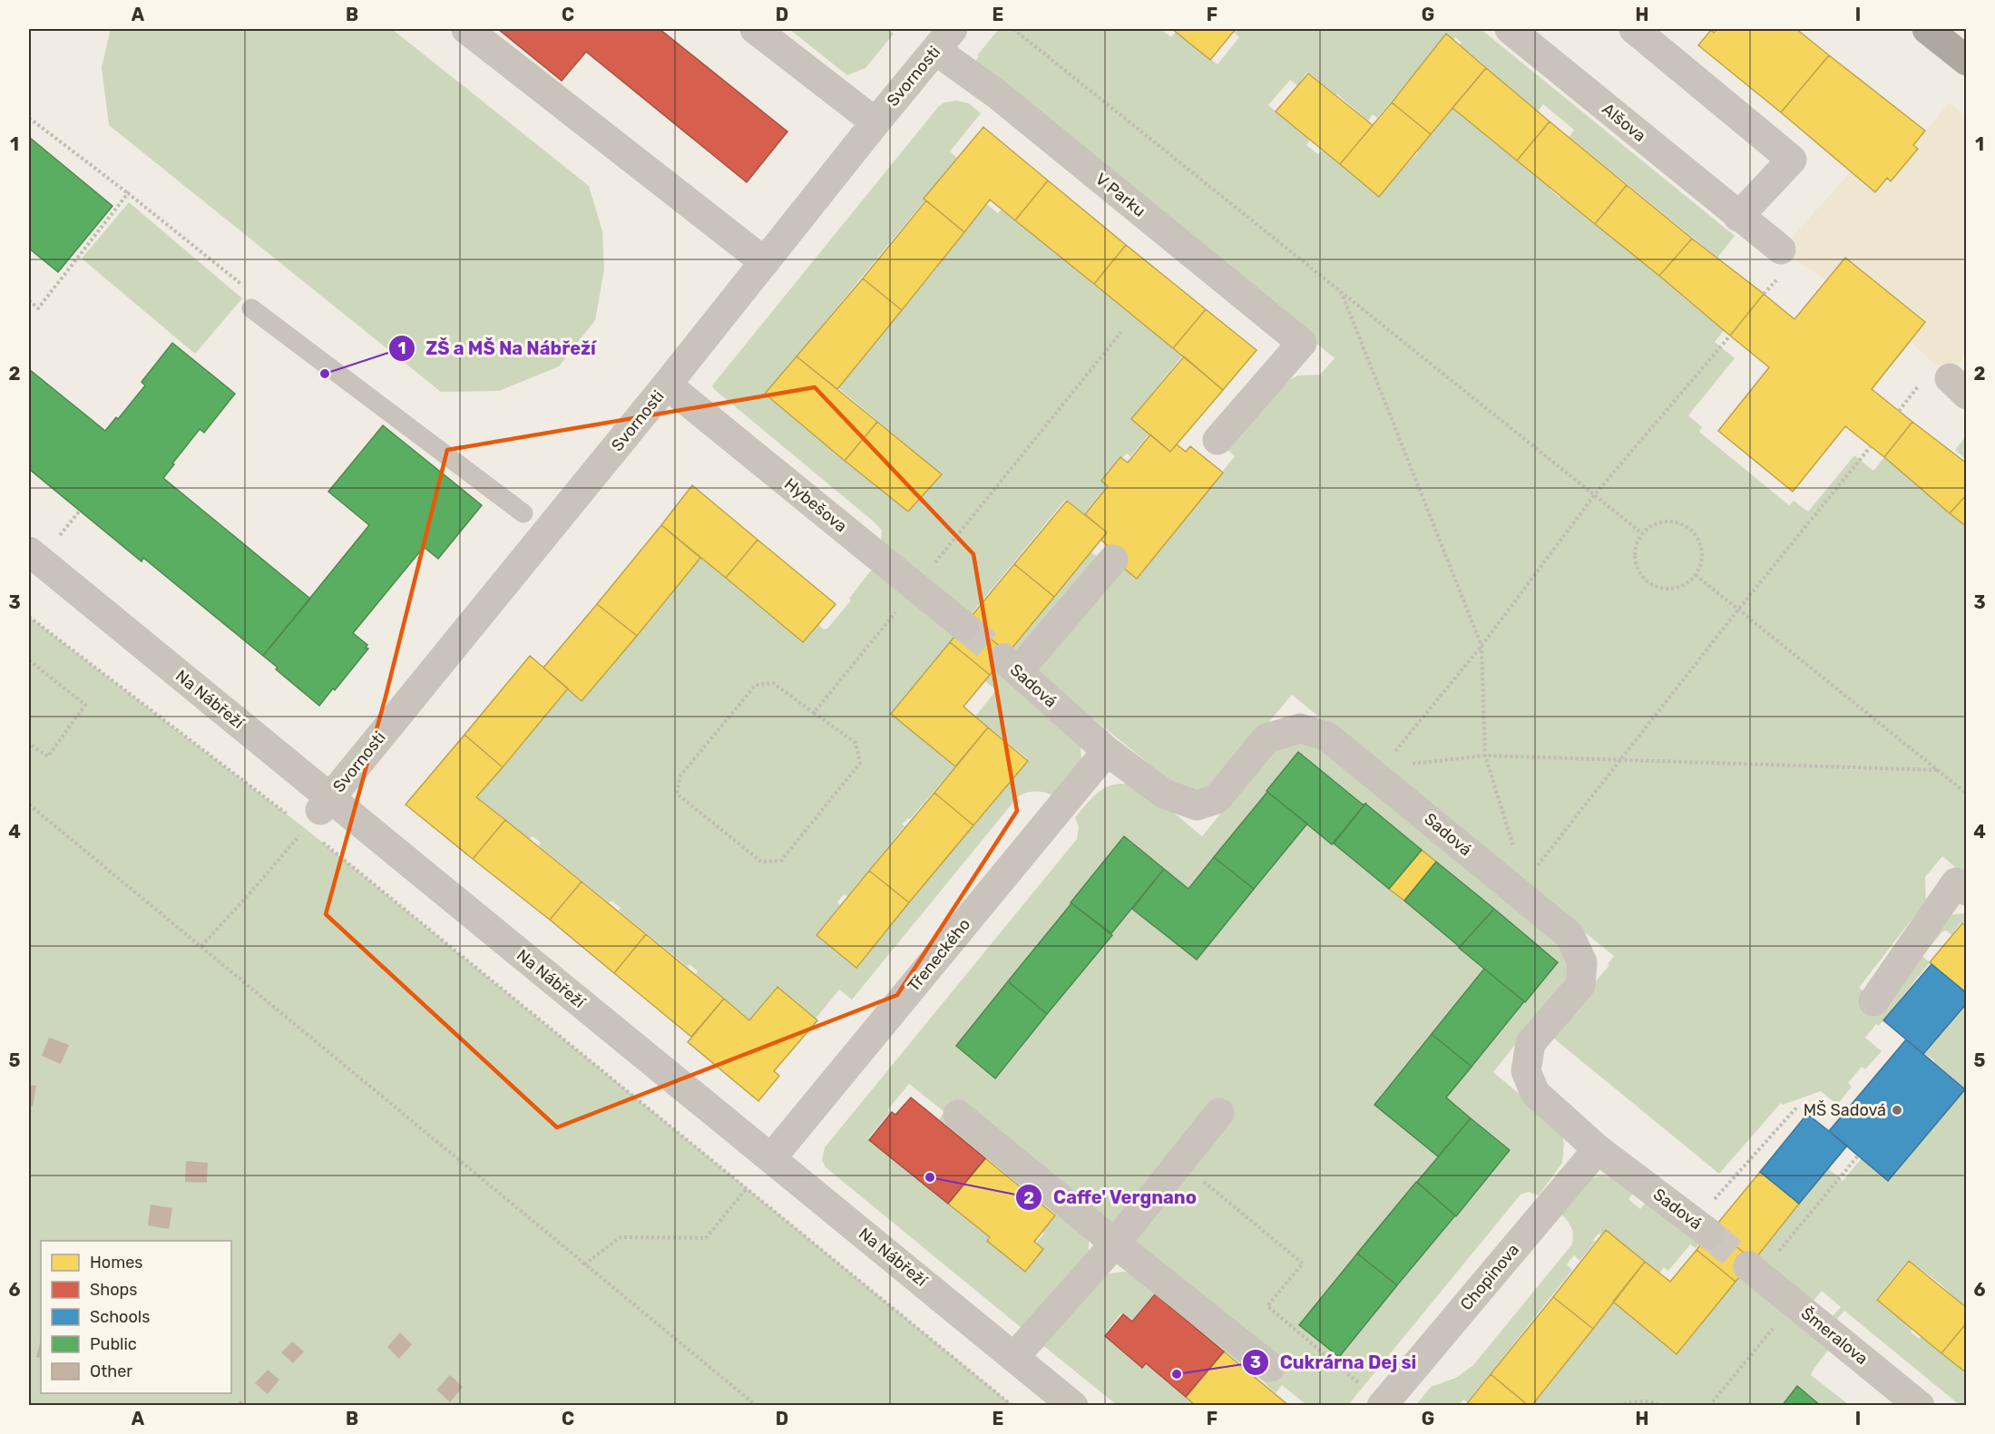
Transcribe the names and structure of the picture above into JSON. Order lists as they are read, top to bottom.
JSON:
{
  "streets": {
    "street": [
      "Svornosti",
      "Alšova",
      "V Parku",
      "Hybešova",
      "Sadová",
      "Na Nábřeží",
      "Třeneckého",
      "Chopinova",
      "Šmeralova"
    ]
  },
  "crossings": [
    ["Svornosti", "V Parku"],
    ["Svornosti", "Hybešova"],
    ["Svornosti", "Na Nábřeží"],
    ["Sadová", "Třeneckého"],
    ["Sadová", "Chopinova"],
    ["Na Nábřeží", "Třeneckého"]
  ],
  "places": [
    "ZŠ a MŠ Na Nábřeží",
    "MŠ Sadová",
    "Caffe' Vergnano",
    "Cukrárna Dej si"
  ],
  "legend": [
    "Homes",
    "Shops",
    "Schools",
    "Public",
    "Other"
  ],
  "grid": {
    "columns": [
      "A",
      "B",
      "C",
      "D",
      "E",
      "F",
      "G",
      "H",
      "I"
    ],
    "rows": [
      "1",
      "2",
      "3",
      "4",
      "5",
      "6"
    ]
  }
}
